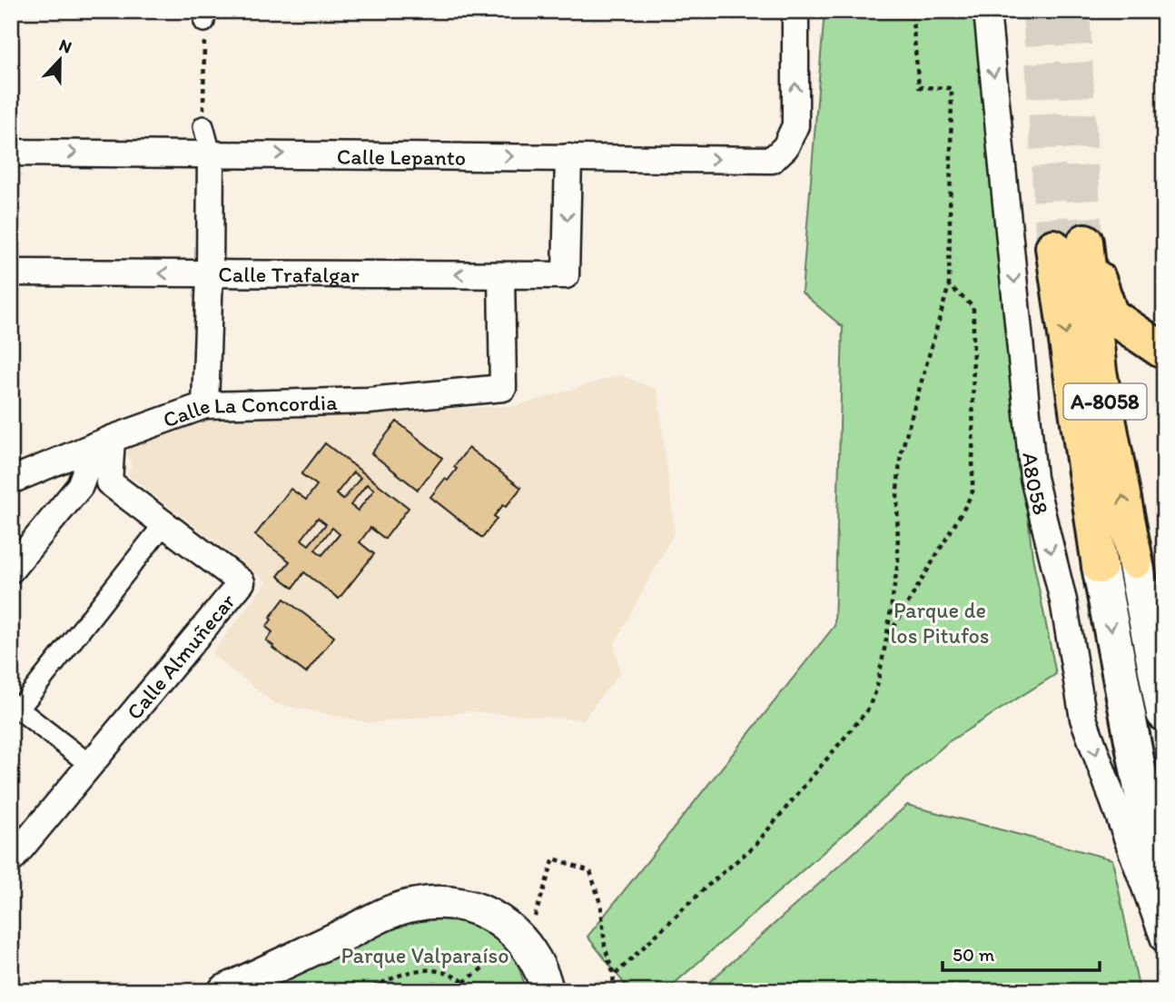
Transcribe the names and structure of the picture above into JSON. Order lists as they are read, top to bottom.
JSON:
{
  "streets": {
    "highway": ["A-8058"],
    "street": [
      "Calle Lepanto",
      "Calle Trafalgar",
      "Calle La Concordia",
      "A8058",
      "Calle Almuñecar"
    ]
  },
  "crossings": [
    ["Calle Lepanto", "Calle Trafalgar"],
    ["Calle Trafalgar", "Calle La Concordia"],
    ["Calle La Concordia", "Calle Almuñecar"]
  ],
  "one_way": ["Calle Lepanto", "Calle Trafalgar", "A8058"],
  "parks": ["Parque de los Pitufos", "Parque Valparaíso"],
  "scale_bar": "50 m",
  "north": "top"
}
